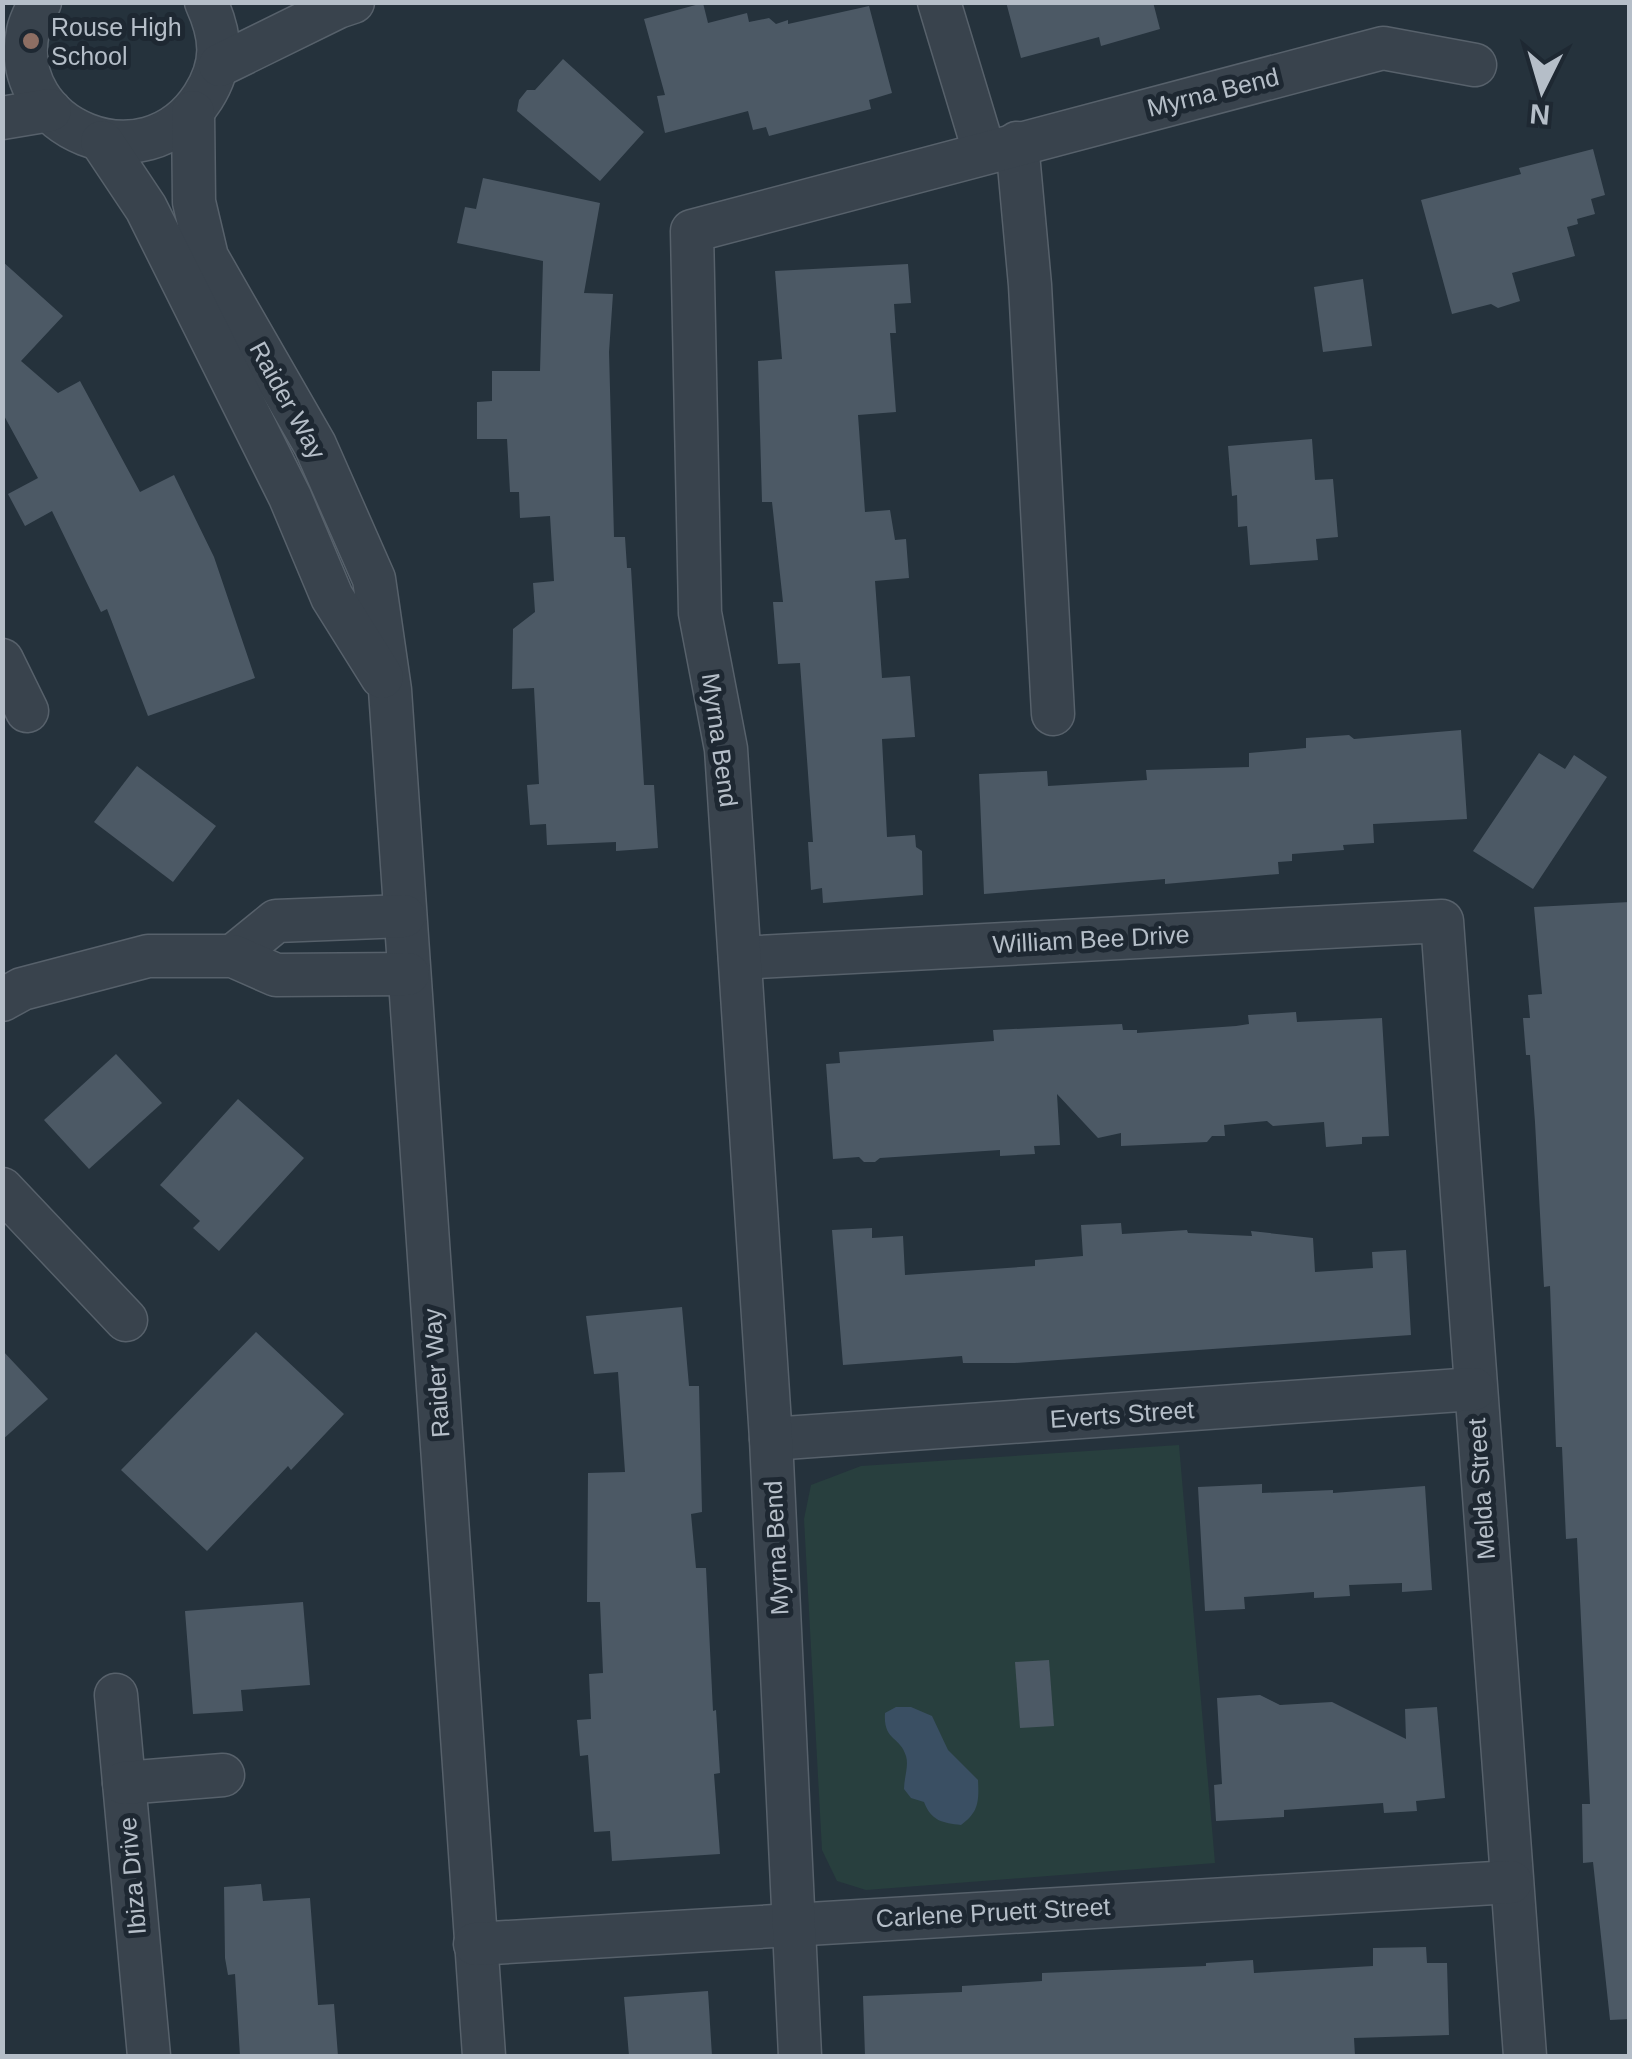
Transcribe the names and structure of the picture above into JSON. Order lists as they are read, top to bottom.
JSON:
{
  "streets": {
    "street": [
      "Myrna Bend",
      "Raider Way",
      "William Bee Drive",
      "Everts Street",
      "Melda Street",
      "Ibiza Drive",
      "Carlene Pruett Street"
    ]
  },
  "crossings": [
    ["Myrna Bend", "William Bee Drive"],
    ["Myrna Bend", "Everts Street"],
    ["Myrna Bend", "Carlene Pruett Street"],
    ["Raider Way", "Carlene Pruett Street"],
    ["William Bee Drive", "Melda Street"],
    ["Everts Street", "Melda Street"],
    ["Melda Street", "Carlene Pruett Street"]
  ],
  "places": ["Rouse High School"],
  "north": "bottom"
}
